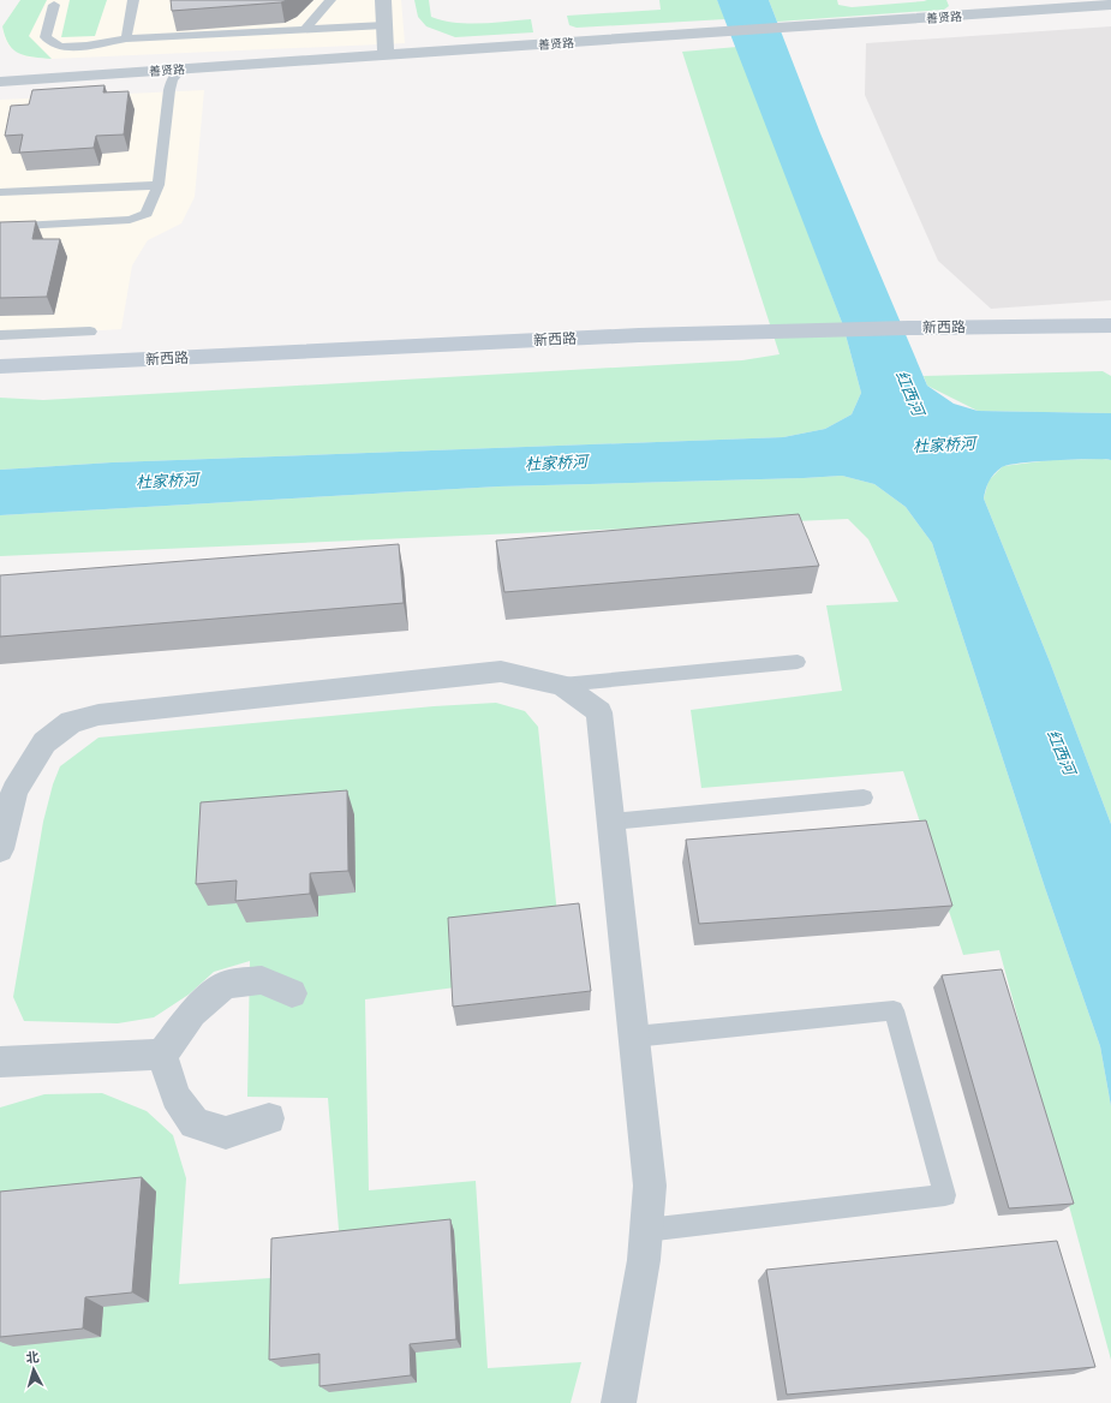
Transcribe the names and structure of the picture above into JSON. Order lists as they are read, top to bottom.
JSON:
{
  "streets": {
    "street": ["善贤路", "新西路"]
  },
  "water": ["红西河", "杜家桥河"],
  "north": "top"
}
